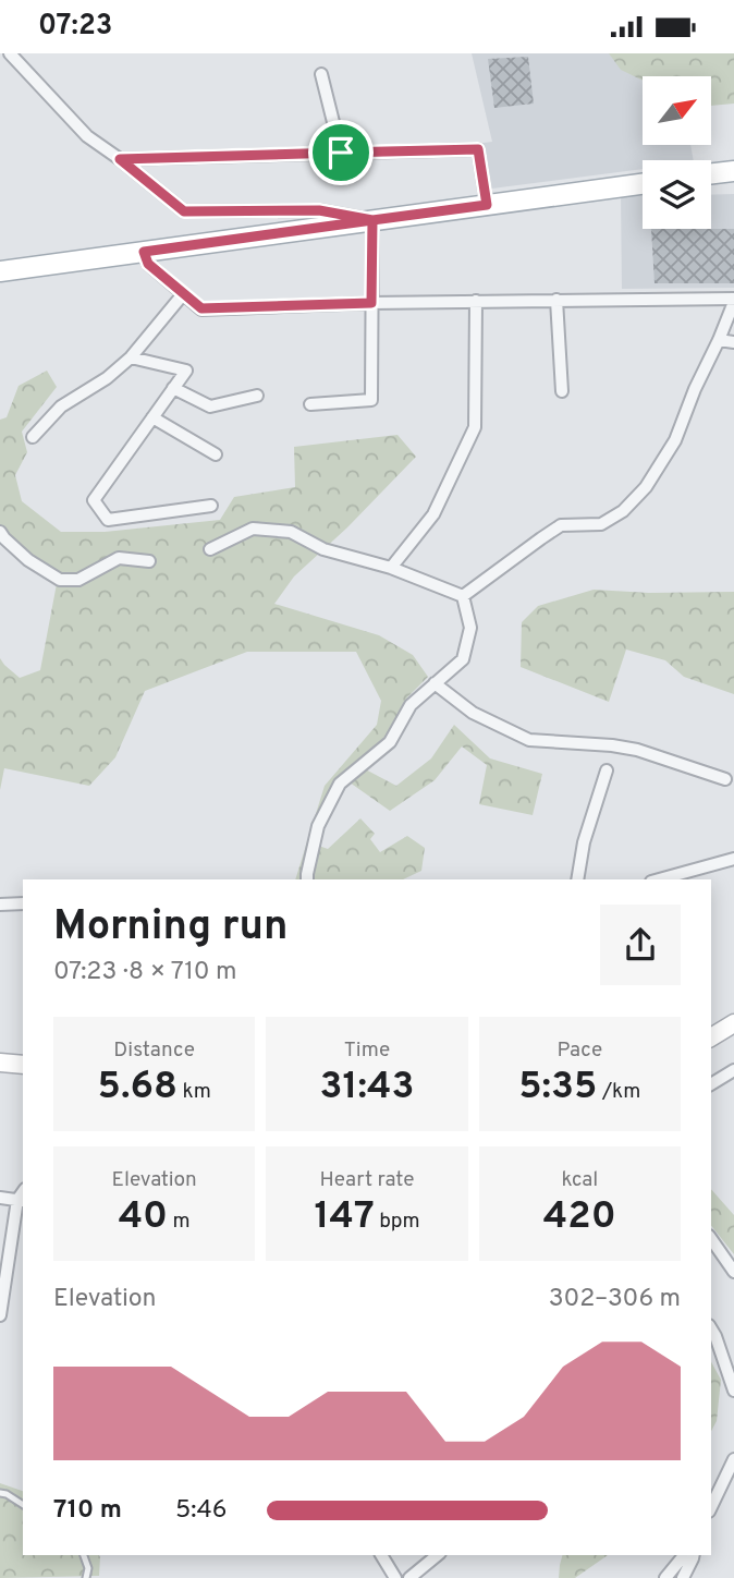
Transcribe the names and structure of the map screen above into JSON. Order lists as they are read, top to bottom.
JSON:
{
  "north": "top right",
  "page": {
    "status": "07:23",
    "heading": ["Morning run", "07:23 · 8 × 710 m"],
    "stats": [
      ["Distance", "5.68 km"],
      ["Time", "31:43"],
      ["Pace", "5:35 /km"],
      ["Elevation", "40 m"],
      ["Heart rate", "147 bpm"],
      ["kcal", "420"]
    ],
    "chart": ["Elevation", "302–306 m"],
    "list": [
      {
        "name": "710 m",
        "note": "5:46"
      }
    ]
  }
}
